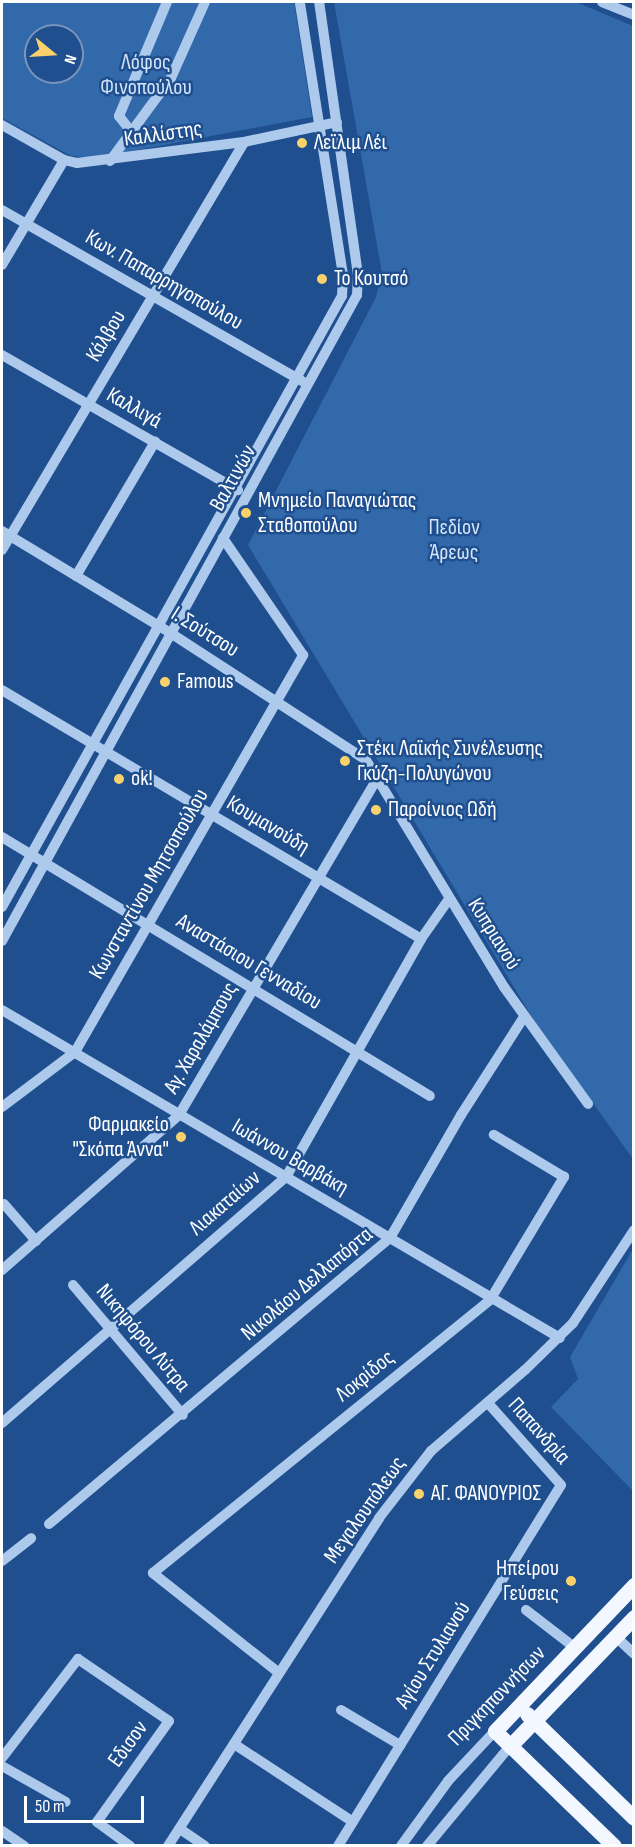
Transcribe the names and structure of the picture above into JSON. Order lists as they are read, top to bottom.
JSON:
{
  "streets": {
    "main road": ["Πριγκηποννήσων"],
    "street": [
      "Καλλίστης",
      "Κων. Παπαρρηγοπούλου",
      "Κάλβου",
      "Καλλιγά",
      "Βαλτινών",
      "Ι. Σούτσου",
      "Κουμανούδη",
      "Κωνσταντίνου Μητσοπούλου",
      "Κυπριανού",
      "Αναστάσιου Γενναδίου",
      "Αγ. Χαραλάμπους",
      "Ιωάννου Βαρβάκη",
      "Λιακαταίων",
      "Νικολάου Δελλαπόρτα",
      "Νικηφόρου Λύτρα",
      "Λοκρίδος",
      "Παπανδρία",
      "Μεγαλουπόλεως",
      "Αγίου Στυλιανού",
      "Εδισον"
    ]
  },
  "crossings": [
    ["Καλλίστης", "Κάλβου"],
    ["Καλλίστης", "Βαλτινών"],
    ["Κων. Παπαρρηγοπούλου", "Κάλβου"],
    ["Κων. Παπαρρηγοπούλου", "Βαλτινών"],
    ["Κάλβου", "Καλλιγά"],
    ["Κάλβου", "Ι. Σούτσου"],
    ["Καλλιγά", "Βαλτινών"],
    ["Βαλτινών", "Ι. Σούτσου"],
    ["Βαλτινών", "Κουμανούδη"],
    ["Βαλτινών", "Κωνσταντίνου Μητσοπούλου"],
    ["Βαλτινών", "Αναστάσιου Γενναδίου"],
    ["Ι. Σούτσου", "Κωνσταντίνου Μητσοπούλου"],
    ["Ι. Σούτσου", "Κυπριανού"],
    ["Ι. Σούτσου", "Αγ. Χαραλάμπους"],
    ["Κουμανούδη", "Κωνσταντίνου Μητσοπούλου"],
    ["Κουμανούδη", "Αγ. Χαραλάμπους"],
    ["Κουμανούδη", "Λιακαταίων"],
    ["Κωνσταντίνου Μητσοπούλου", "Αναστάσιου Γενναδίου"],
    ["Κωνσταντίνου Μητσοπούλου", "Ιωάννου Βαρβάκη"],
    ["Κυπριανού", "Αγ. Χαραλάμπους"],
    ["Κυπριανού", "Λιακαταίων"],
    ["Κυπριανού", "Νικολάου Δελλαπόρτα"],
    ["Αναστάσιου Γενναδίου", "Αγ. Χαραλάμπους"],
    ["Αναστάσιου Γενναδίου", "Λιακαταίων"],
    ["Αγ. Χαραλάμπους", "Ιωάννου Βαρβάκη"],
    ["Ιωάννου Βαρβάκη", "Λιακαταίων"],
    ["Ιωάννου Βαρβάκη", "Νικολάου Δελλαπόρτα"],
    ["Ιωάννου Βαρβάκη", "Λοκρίδος"],
    ["Ιωάννου Βαρβάκη", "Μεγαλουπόλεως"],
    ["Λιακαταίων", "Νικηφόρου Λύτρα"],
    ["Νικολάου Δελλαπόρτα", "Νικηφόρου Λύτρα"],
    ["Λοκρίδος", "Μεγαλουπόλεως"],
    ["Παπανδρία", "Μεγαλουπόλεως"],
    ["Παπανδρία", "Αγίου Στυλιανού"]
  ],
  "parks": ["Λόφος Φινοπούλου", "Πεδίον Άρεως"],
  "places": [
    "Λεϊλιμ Λέι",
    "Το Κουτσό",
    "Μνημείο Παναγιώτας Σταθοπούλου",
    "Famous",
    "Στέκι Λαϊκής Συνέλευσης Γκύζη-Πολυγώνου",
    "ok!",
    "Παροίνιος Ωδή",
    "Φαρμακείο \"Σκόπα Άννα\"",
    "ΑΓ. ΦΑΝΟΥΡΙΟΣ",
    "Ηπείρου Γεύσεις"
  ],
  "scale_bar": "50 m",
  "north": "right"
}
